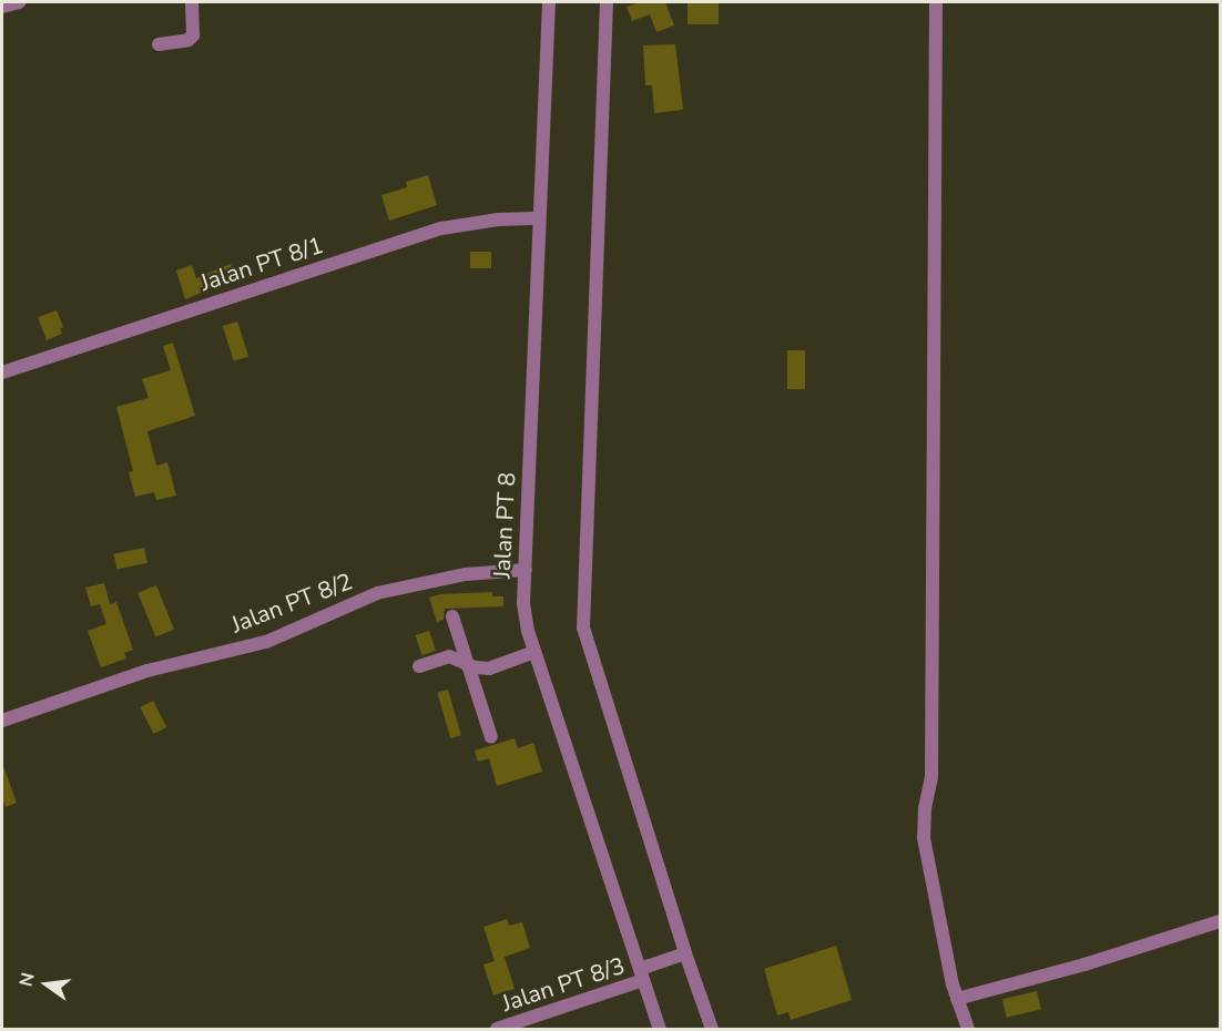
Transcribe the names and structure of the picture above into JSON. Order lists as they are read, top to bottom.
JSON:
{
  "streets": {
    "street": [
      "Jalan PT 8/1",
      "Jalan PT 8",
      "Jalan PT 8/2",
      "Jalan PT 8/3"
    ]
  },
  "crossings": [
    ["Jalan PT 8/1", "Jalan PT 8"],
    ["Jalan PT 8", "Jalan PT 8/2"],
    ["Jalan PT 8", "Jalan PT 8/3"]
  ],
  "north": "left"
}
